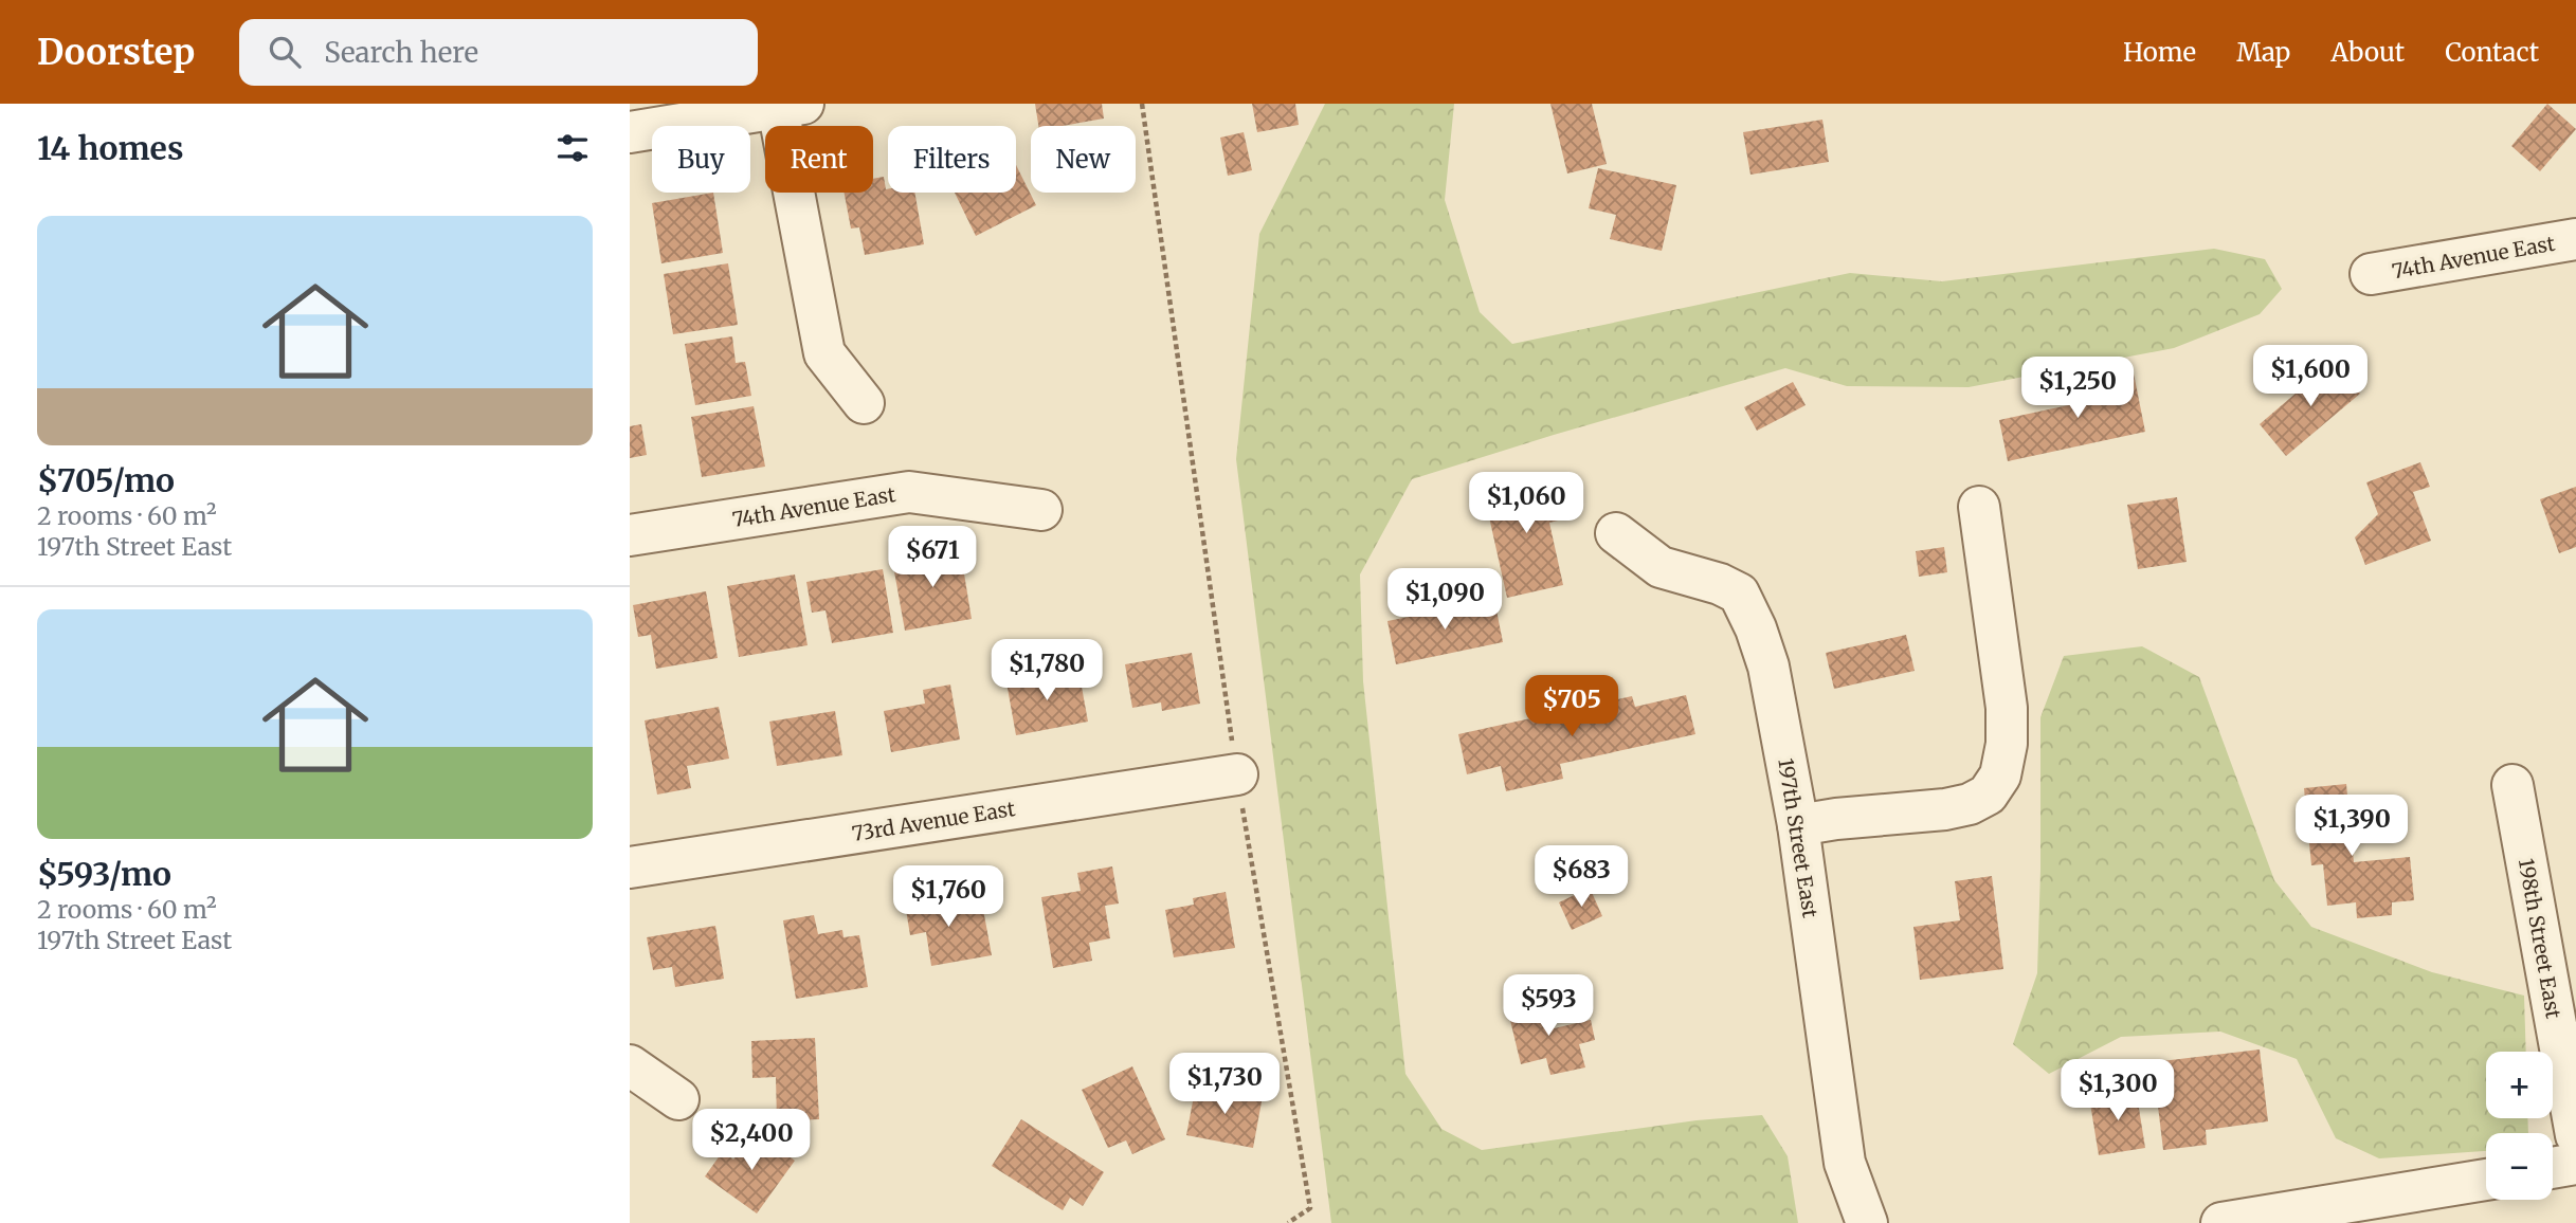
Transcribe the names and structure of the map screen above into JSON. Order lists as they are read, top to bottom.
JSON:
{
  "streets": {
    "street": [
      "74th Avenue East",
      "73rd Avenue East",
      "197th Street East",
      "198th Street East"
    ]
  },
  "page": {
    "header": "Doorstep",
    "search": "Search here",
    "nav": [
      "Home",
      "Map",
      "About",
      "Contact"
    ],
    "heading": "14 homes",
    "chip": [
      "Buy",
      "Rent",
      "Filters",
      "New"
    ],
    "list": [
      {
        "name": "$705/mo",
        "note": "2 rooms · 60 m² · 197th Street East"
      },
      {
        "name": "$593/mo",
        "note": "2 rooms · 60 m² · 197th Street East"
      }
    ],
    "price": [
      "$1,600",
      "$1,250",
      "$1,060",
      "$671",
      "$1,090",
      "$1,780",
      "$705",
      "$1,390",
      "$683",
      "$1,760",
      "$593",
      "$1,730",
      "$1,300",
      "$2,400"
    ],
    "map_buttons": ["+", "−"]
  }
}
